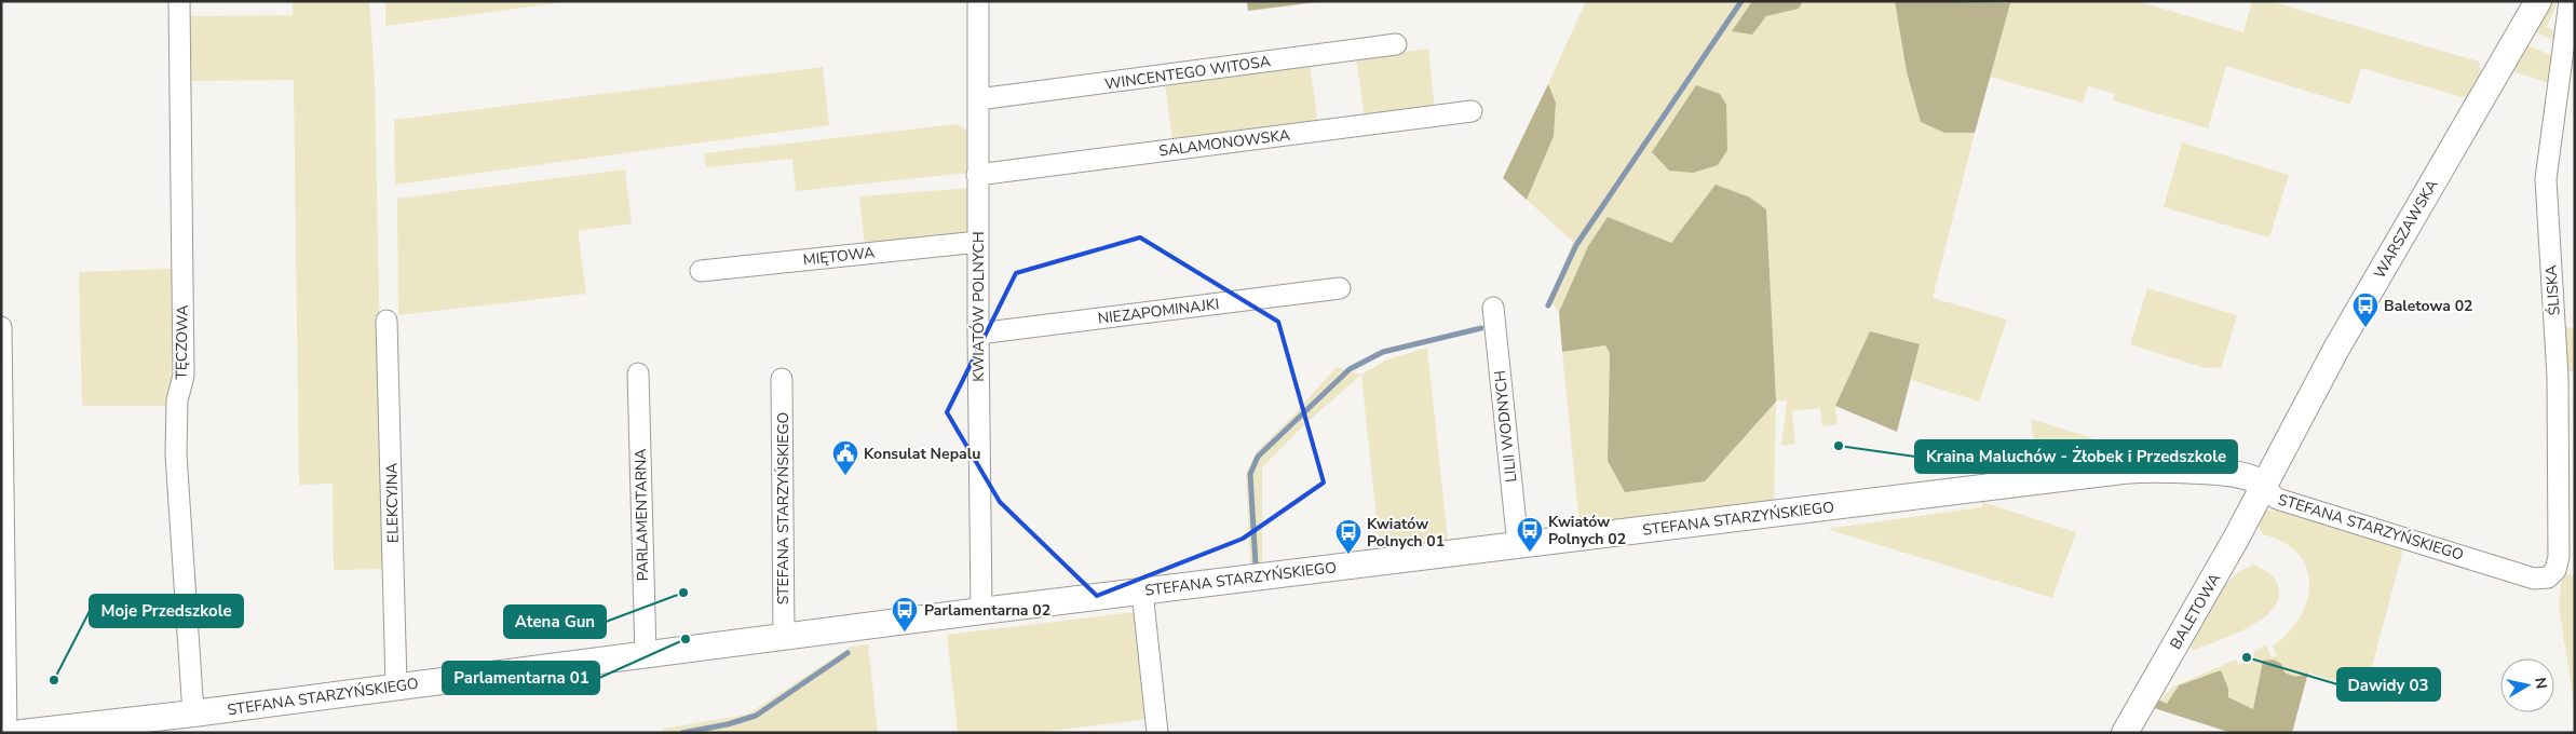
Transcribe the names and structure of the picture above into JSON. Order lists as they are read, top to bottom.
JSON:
{
  "streets": {
    "street": [
      "WINCENTEGO WITOSA",
      "SALAMONOWSKA",
      "WARSZAWSKA",
      "MIĘTOWA",
      "ŚLISKA",
      "KWIATÓW POLNYCH",
      "NIEZAPOMINAJKI",
      "TĘCZOWA",
      "LILII WODNYCH",
      "ELEKCYJNA",
      "STEFANA STARZYŃSKIEGO",
      "PARLAMENTARNA",
      "BALETOWA"
    ]
  },
  "crossings": [
    ["WINCENTEGO WITOSA", "KWIATÓW POLNYCH"],
    ["SALAMONOWSKA", "KWIATÓW POLNYCH"],
    ["WARSZAWSKA", "STEFANA STARZYŃSKIEGO"],
    ["WARSZAWSKA", "BALETOWA"],
    ["MIĘTOWA", "KWIATÓW POLNYCH"],
    ["ŚLISKA", "STEFANA STARZYŃSKIEGO"],
    ["KWIATÓW POLNYCH", "NIEZAPOMINAJKI"],
    ["KWIATÓW POLNYCH", "STEFANA STARZYŃSKIEGO"],
    ["TĘCZOWA", "STEFANA STARZYŃSKIEGO"],
    ["LILII WODNYCH", "STEFANA STARZYŃSKIEGO"],
    ["ELEKCYJNA", "STEFANA STARZYŃSKIEGO"],
    ["STEFANA STARZYŃSKIEGO", "PARLAMENTARNA"],
    ["STEFANA STARZYŃSKIEGO", "BALETOWA"]
  ],
  "places": {
    "bus stop": [
      "Baletowa 02",
      "Kwiatów Polnych 02",
      "Kwiatów Polnych 01",
      "Parlamentarna 02"
    ],
    "other": [
      "Kraina Maluchów - Żłobek i Przedszkole",
      "Atena Gun",
      "Parlamentarna 01",
      "Dawidy 03",
      "Moje Przedszkole"
    ],
    "public building": ["Konsulat Nepalu"]
  },
  "north": "right"
}
